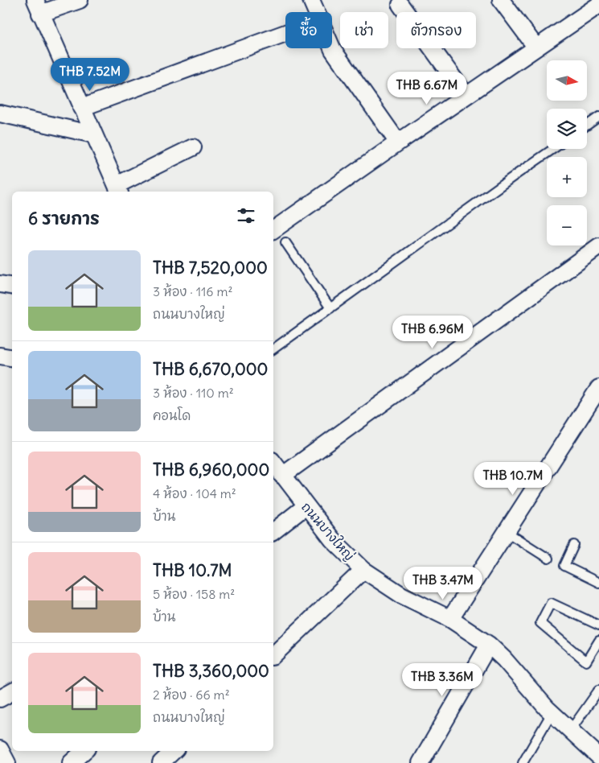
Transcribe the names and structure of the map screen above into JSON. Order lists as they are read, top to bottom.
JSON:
{
  "streets": {
    "street": ["ถนนบางใหญ่"]
  },
  "north": "right",
  "page": {
    "chip": ["ซื้อ", "เช่า", "ตัวกรอง"],
    "price": [
      "THB 7.52M",
      "THB 6.67M",
      "THB 6.96M",
      "THB 10.7M",
      "THB 3.47M",
      "THB 3.36M"
    ],
    "map_buttons": ["+", "−"],
    "heading": "6 รายการ",
    "list": [
      {
        "name": "THB 7,520,000",
        "note": "3 ห้อง · 116 m² · ถนนบางใหญ่"
      },
      {
        "name": "THB 6,670,000",
        "note": "3 ห้อง · 110 m² · คอนโด"
      },
      {
        "name": "THB 6,960,000",
        "note": "4 ห้อง · 104 m² · บ้าน"
      },
      {
        "name": "THB 10.7M",
        "note": "5 ห้อง · 158 m² · บ้าน"
      },
      {
        "name": "THB 3,360,000",
        "note": "2 ห้อง · 66 m² · ถนนบางใหญ่"
      }
    ]
  }
}
